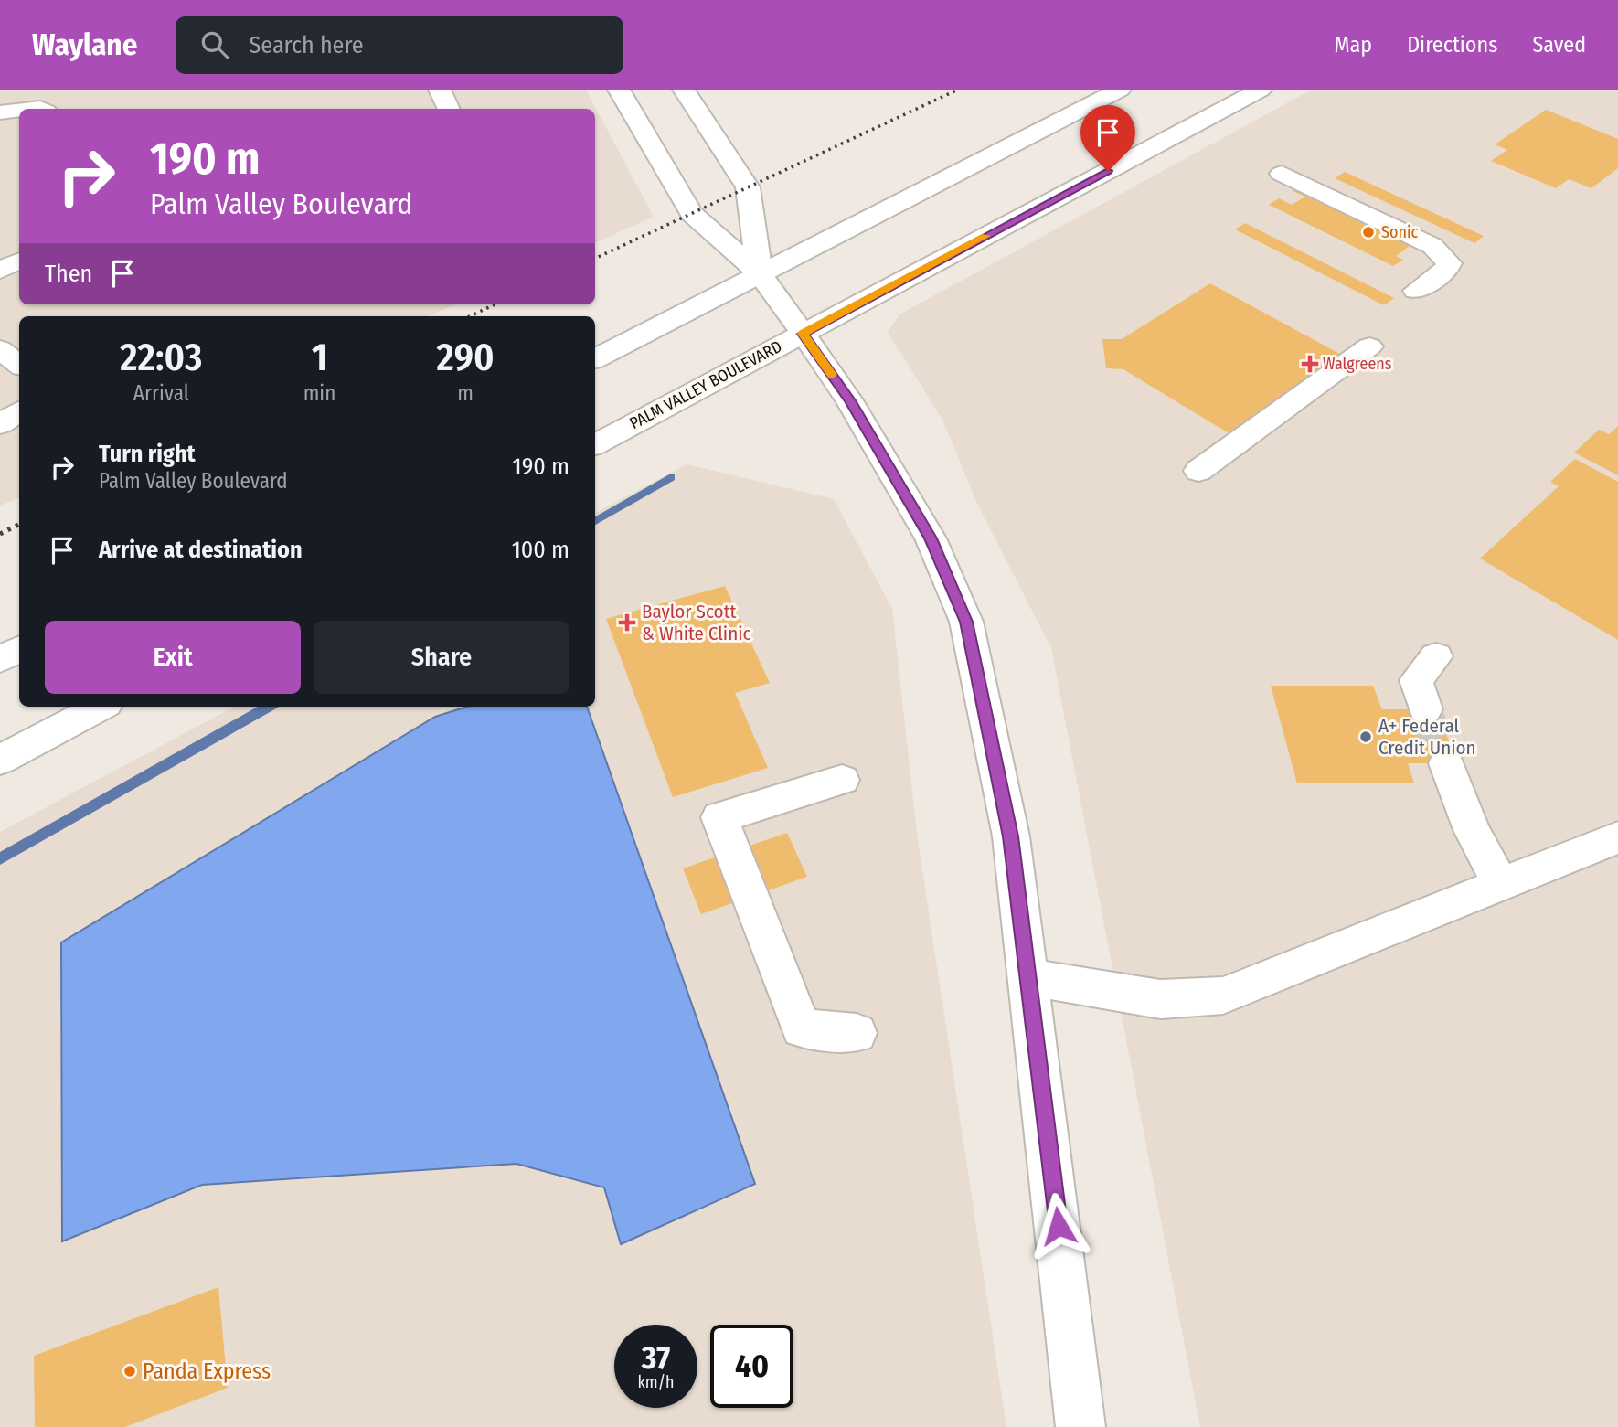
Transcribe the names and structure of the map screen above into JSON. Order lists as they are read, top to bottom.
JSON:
{
  "streets": {
    "main road": ["PALM VALLEY BOULEVARD"]
  },
  "places": {
    "other": ["Sonic", "A+ Federal Credit Union", "Panda Express"],
    "health": ["Walgreens", "Baylor Scott & White Clinic"]
  },
  "page": {
    "header": "Waylane",
    "search": "Search here",
    "nav": ["Map", "Directions", "Saved"],
    "turn": ["190 m", "Palm Valley Boulevard"],
    "then": "Then",
    "eta": [
      "22:03",
      "Arrival",
      "1",
      "min",
      "290",
      "m"
    ],
    "list": [
      {
        "name": "Turn right",
        "note": "Palm Valley Boulevard",
        "value": "190 m"
      },
      {
        "name": "Arrive at destination",
        "value": "100 m"
      }
    ],
    "buttons": ["Exit", "Share"],
    "speed": "37 km/h",
    "limit": "40"
  }
}
